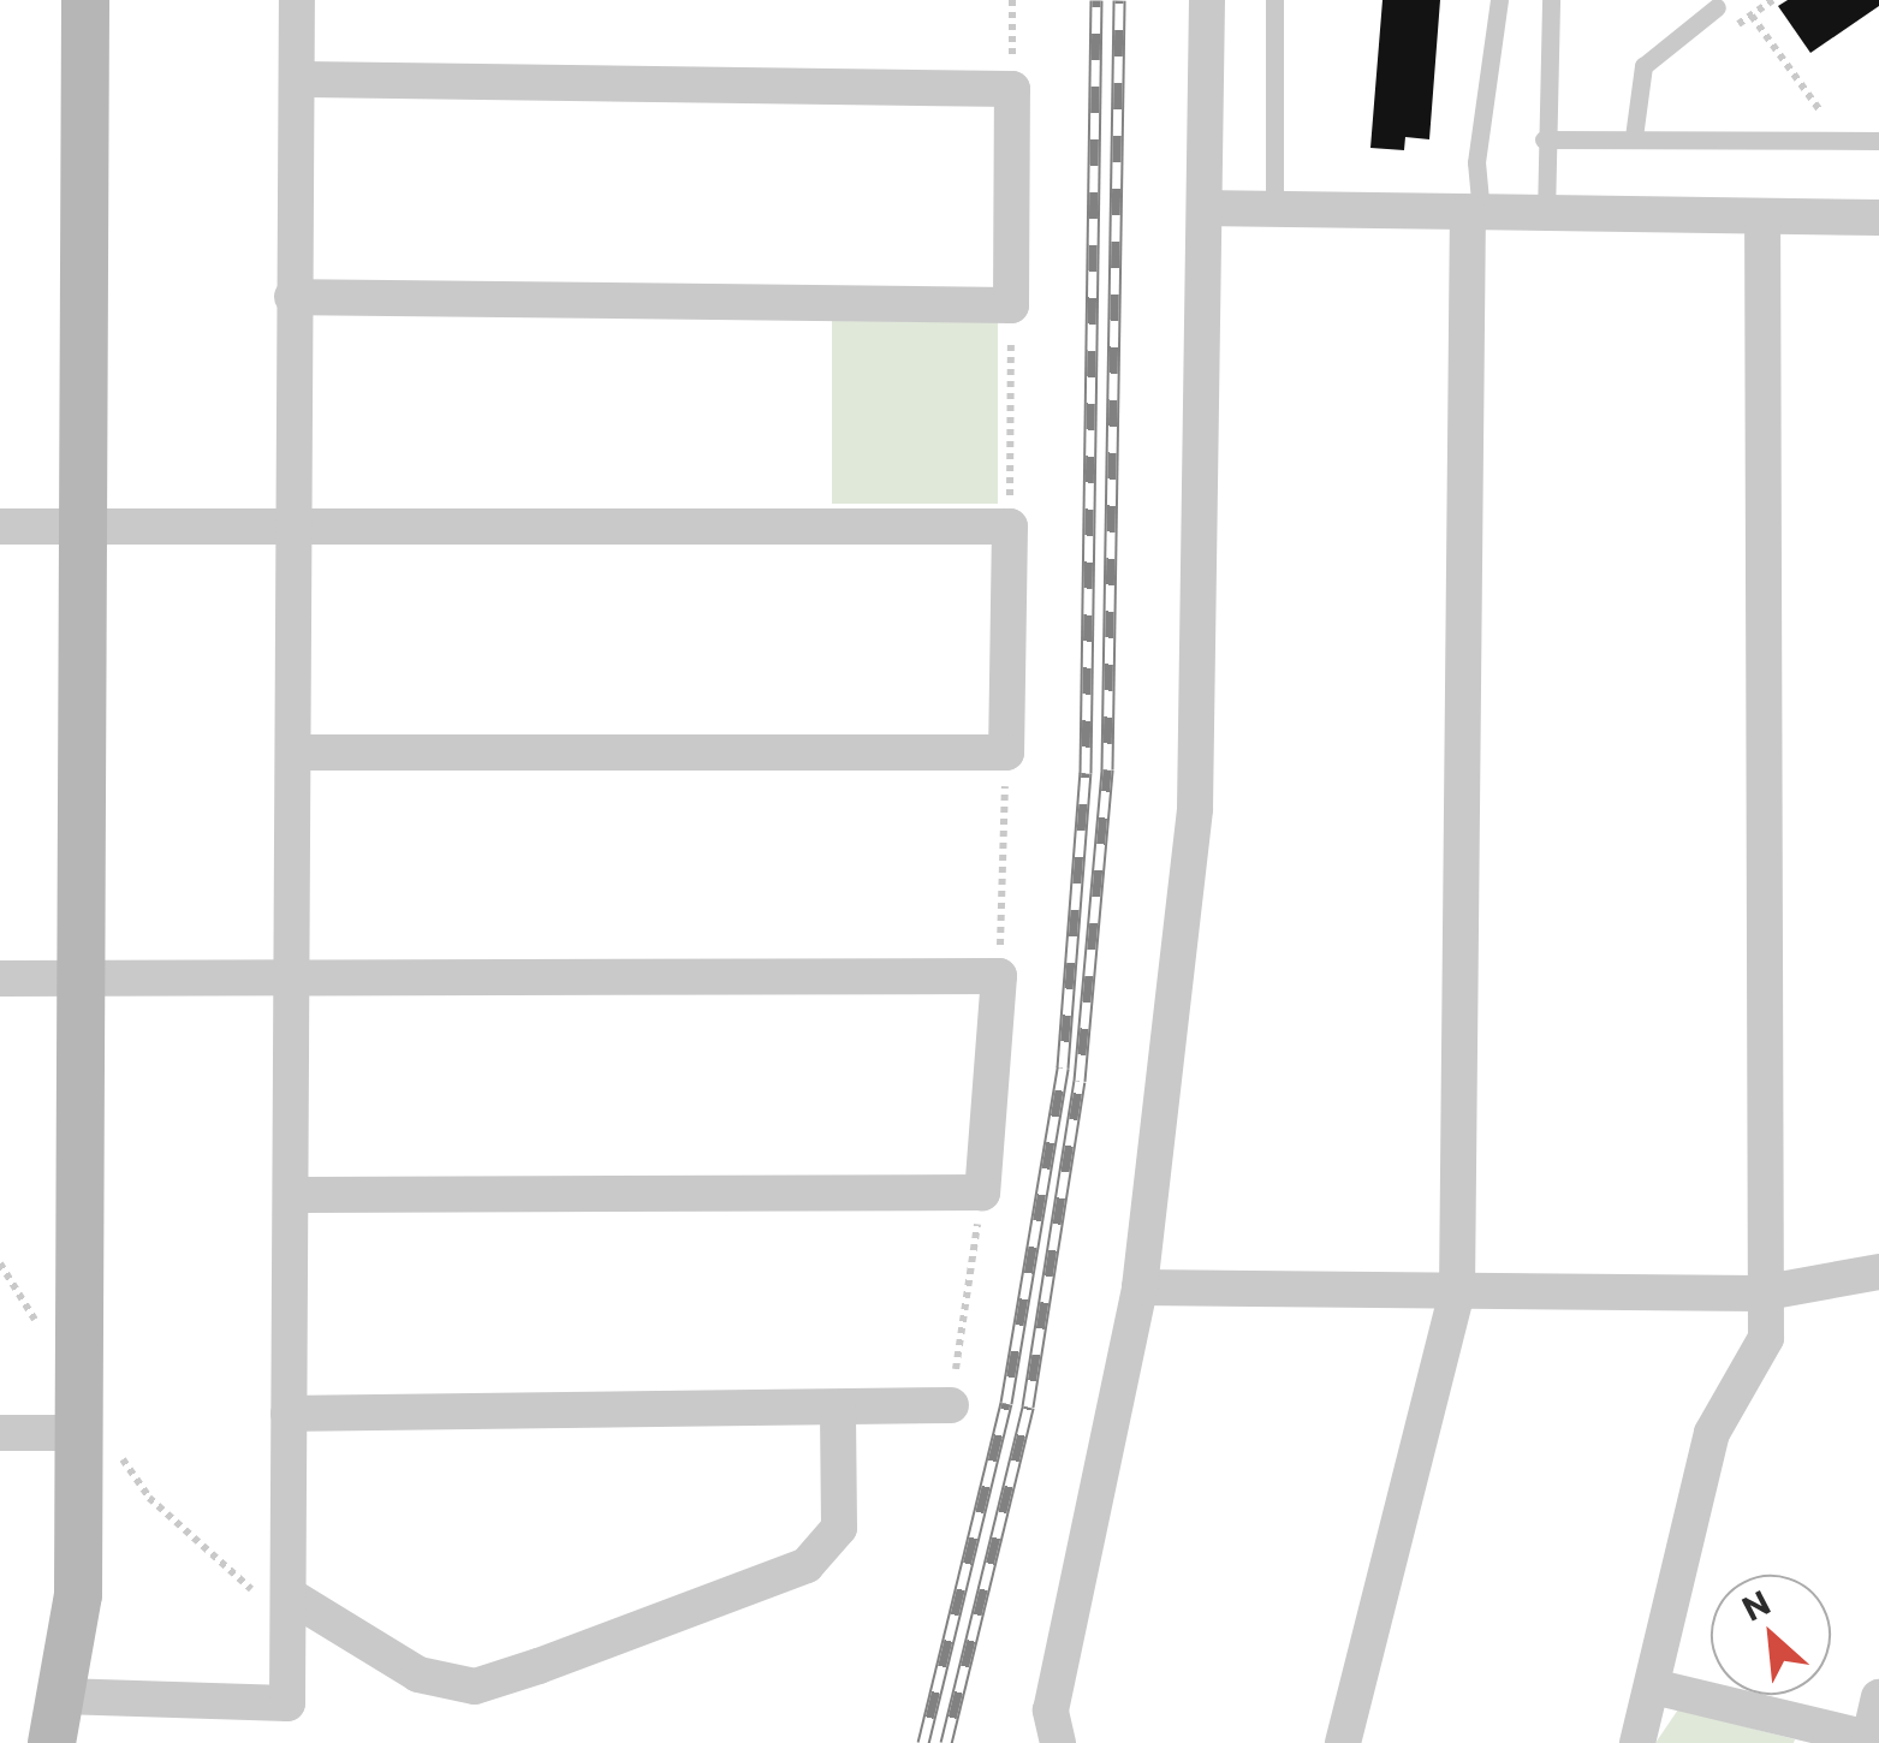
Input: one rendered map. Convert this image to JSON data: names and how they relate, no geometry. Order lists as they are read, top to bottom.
{
  "north": "top left"
}
